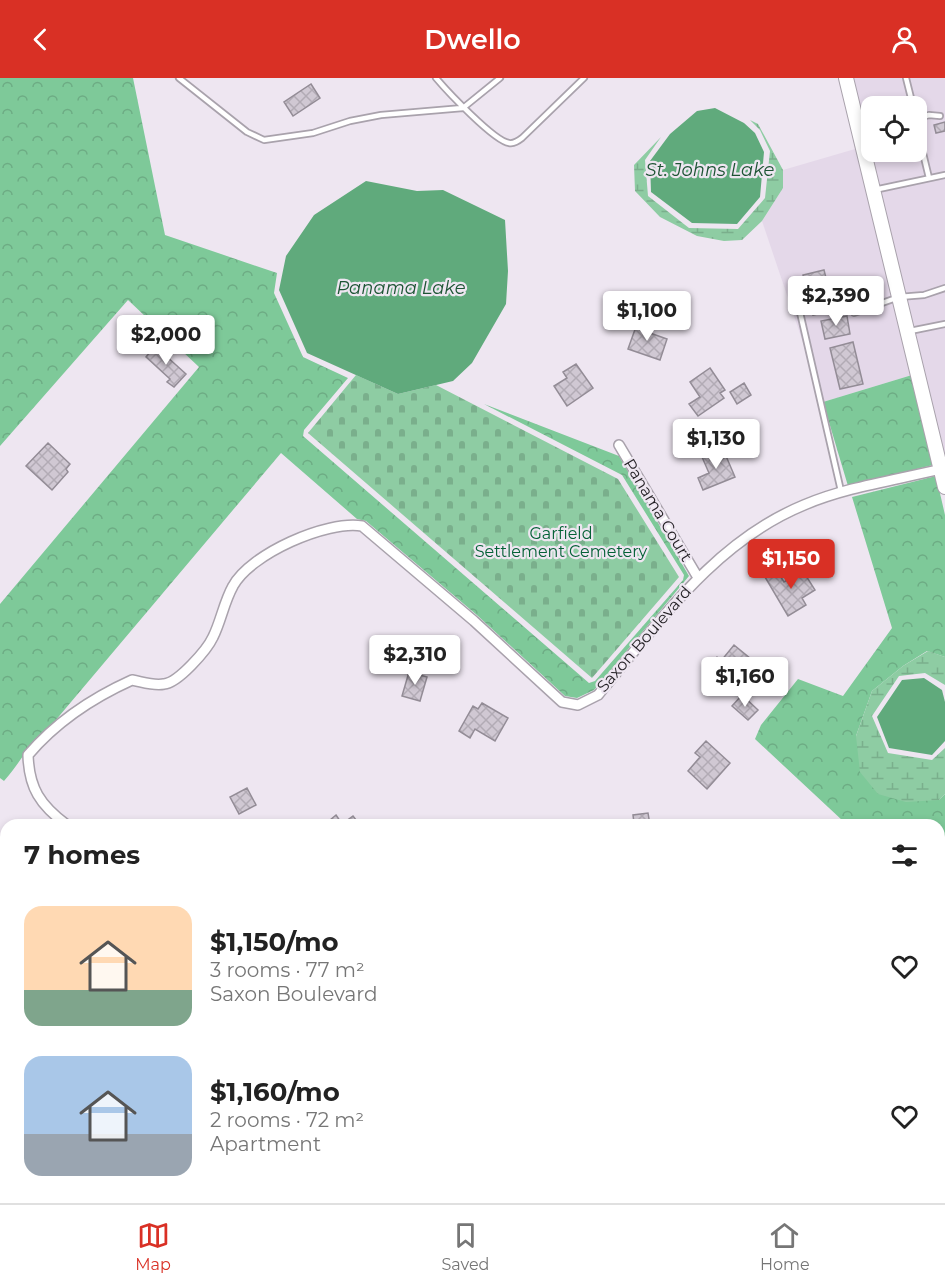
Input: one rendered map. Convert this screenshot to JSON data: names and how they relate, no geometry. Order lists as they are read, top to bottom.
{
  "streets": {
    "street": ["Panama Court", "Saxon Boulevard"]
  },
  "crossings": [
    ["Panama Court", "Saxon Boulevard"]
  ],
  "water": ["St. Johns Lake", "Panama Lake"],
  "parks": ["Garfield Settlement Cemetery"],
  "page": {
    "header": "Dwello",
    "price": [
      "$2,390",
      "$1,100",
      "$2,000",
      "$1,130",
      "$1,150",
      "$2,310",
      "$1,160"
    ],
    "heading": "7 homes",
    "list": [
      {
        "name": "$1,150/mo",
        "note": "3 rooms · 77 m² · Saxon Boulevard"
      },
      {
        "name": "$1,160/mo",
        "note": "2 rooms · 72 m² · Apartment"
      }
    ],
    "tabs": ["Map", "Saved", "Home"]
  }
}
